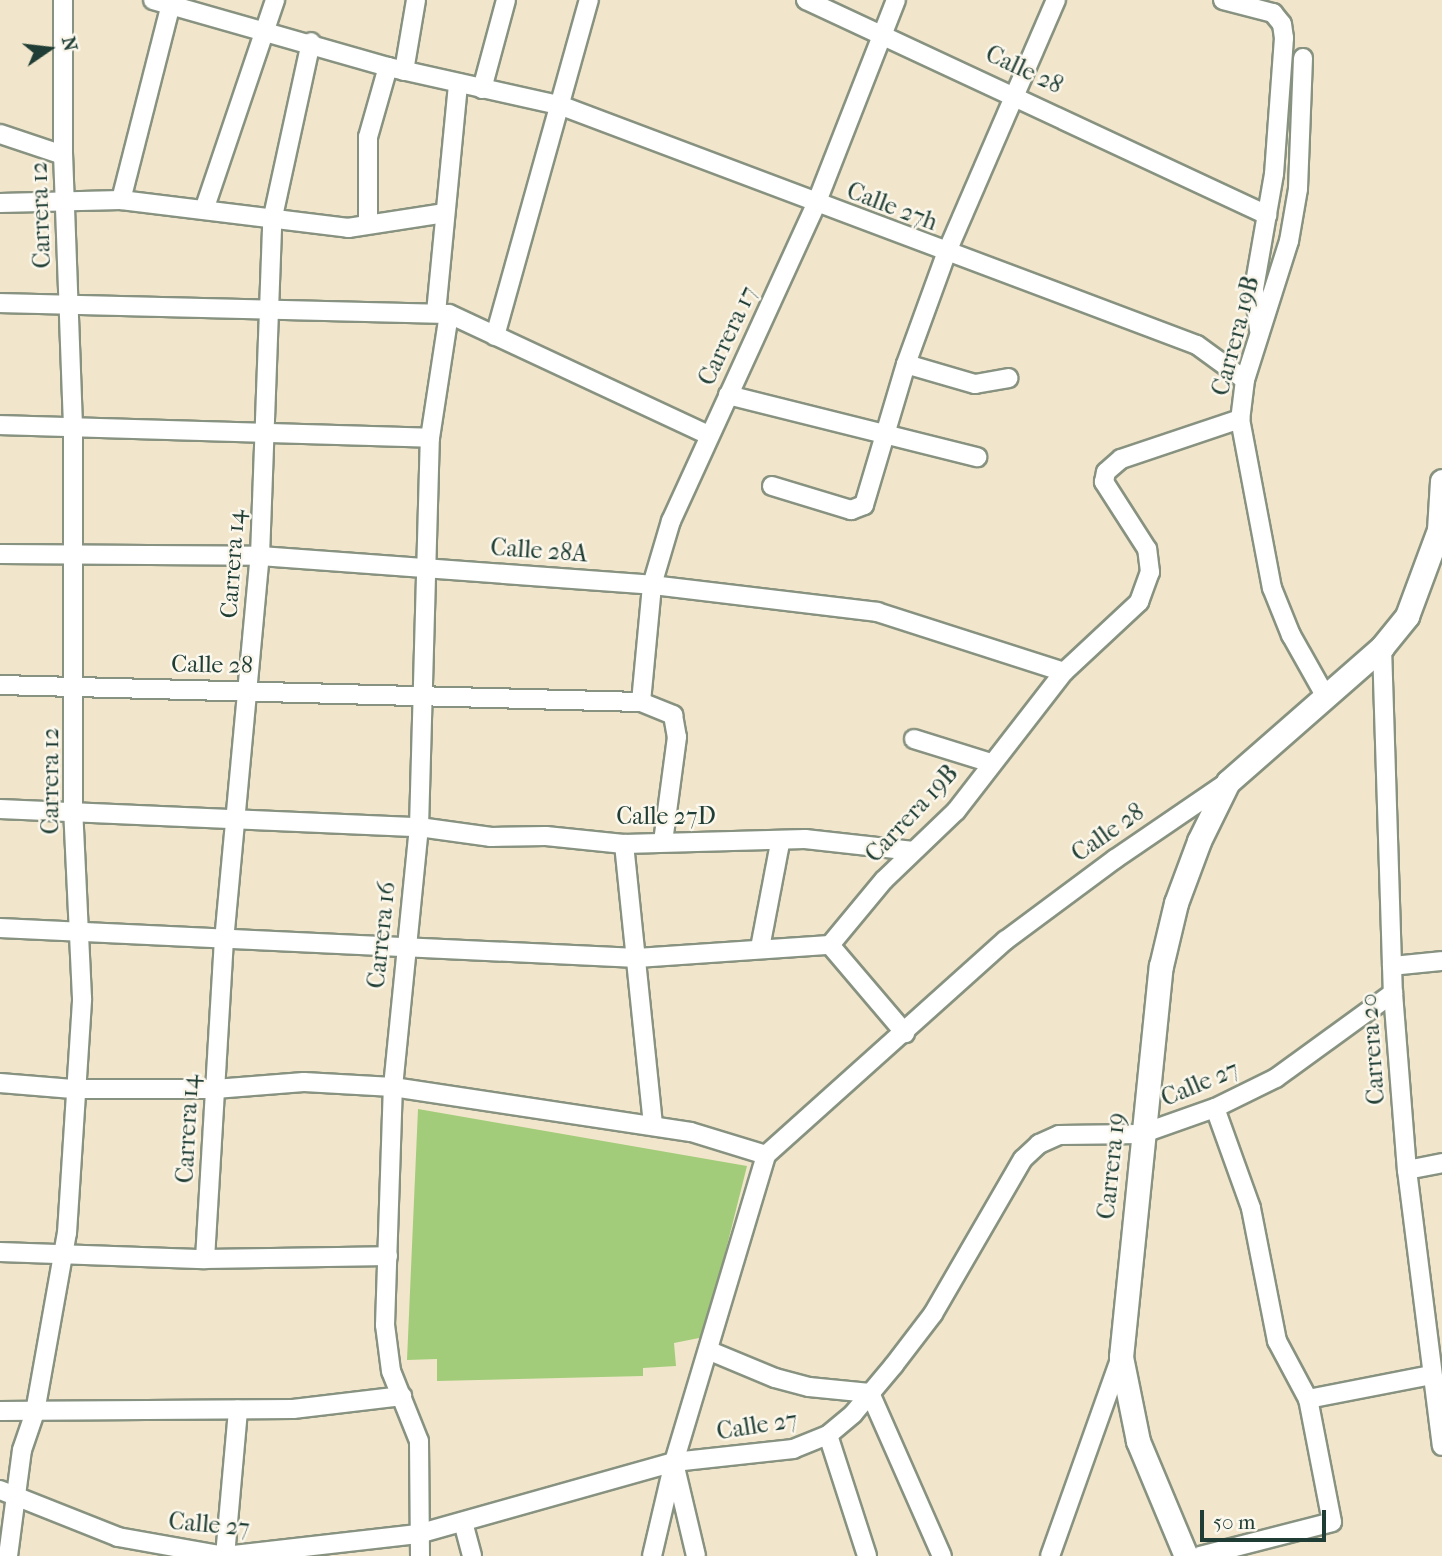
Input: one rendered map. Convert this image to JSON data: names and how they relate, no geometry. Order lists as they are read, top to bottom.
{
  "streets": {
    "street": [
      "Calle 28",
      "Calle 27h",
      "Carrera 12",
      "Carrera 17",
      "Carrera 19B",
      "Calle 28A",
      "Carrera 14",
      "Calle 27D",
      "Carrera 16",
      "Carrera 20",
      "Calle 27",
      "Carrera 19"
    ]
  },
  "crossings": [
    ["Calle 28", "Carrera 12"],
    ["Calle 28", "Carrera 17"],
    ["Calle 28", "Carrera 19B"],
    ["Calle 28", "Carrera 14"],
    ["Calle 28", "Carrera 16"],
    ["Calle 28", "Carrera 20"],
    ["Calle 28", "Carrera 19"],
    ["Calle 27h", "Carrera 17"],
    ["Calle 27h", "Carrera 19B"],
    ["Calle 27h", "Carrera 14"],
    ["Calle 27h", "Carrera 16"],
    ["Carrera 12", "Calle 28A"],
    ["Carrera 12", "Calle 27D"],
    ["Carrera 12", "Calle 27"],
    ["Carrera 17", "Calle 28A"],
    ["Carrera 19B", "Calle 28A"],
    ["Carrera 19B", "Calle 27D"],
    ["Calle 28A", "Carrera 14"],
    ["Calle 28A", "Carrera 16"],
    ["Carrera 14", "Calle 27D"],
    ["Calle 27D", "Carrera 16"],
    ["Carrera 16", "Calle 27"],
    ["Carrera 20", "Calle 27"],
    ["Calle 27", "Carrera 19"]
  ],
  "scale_bar": "50 m",
  "north": "right"
}
